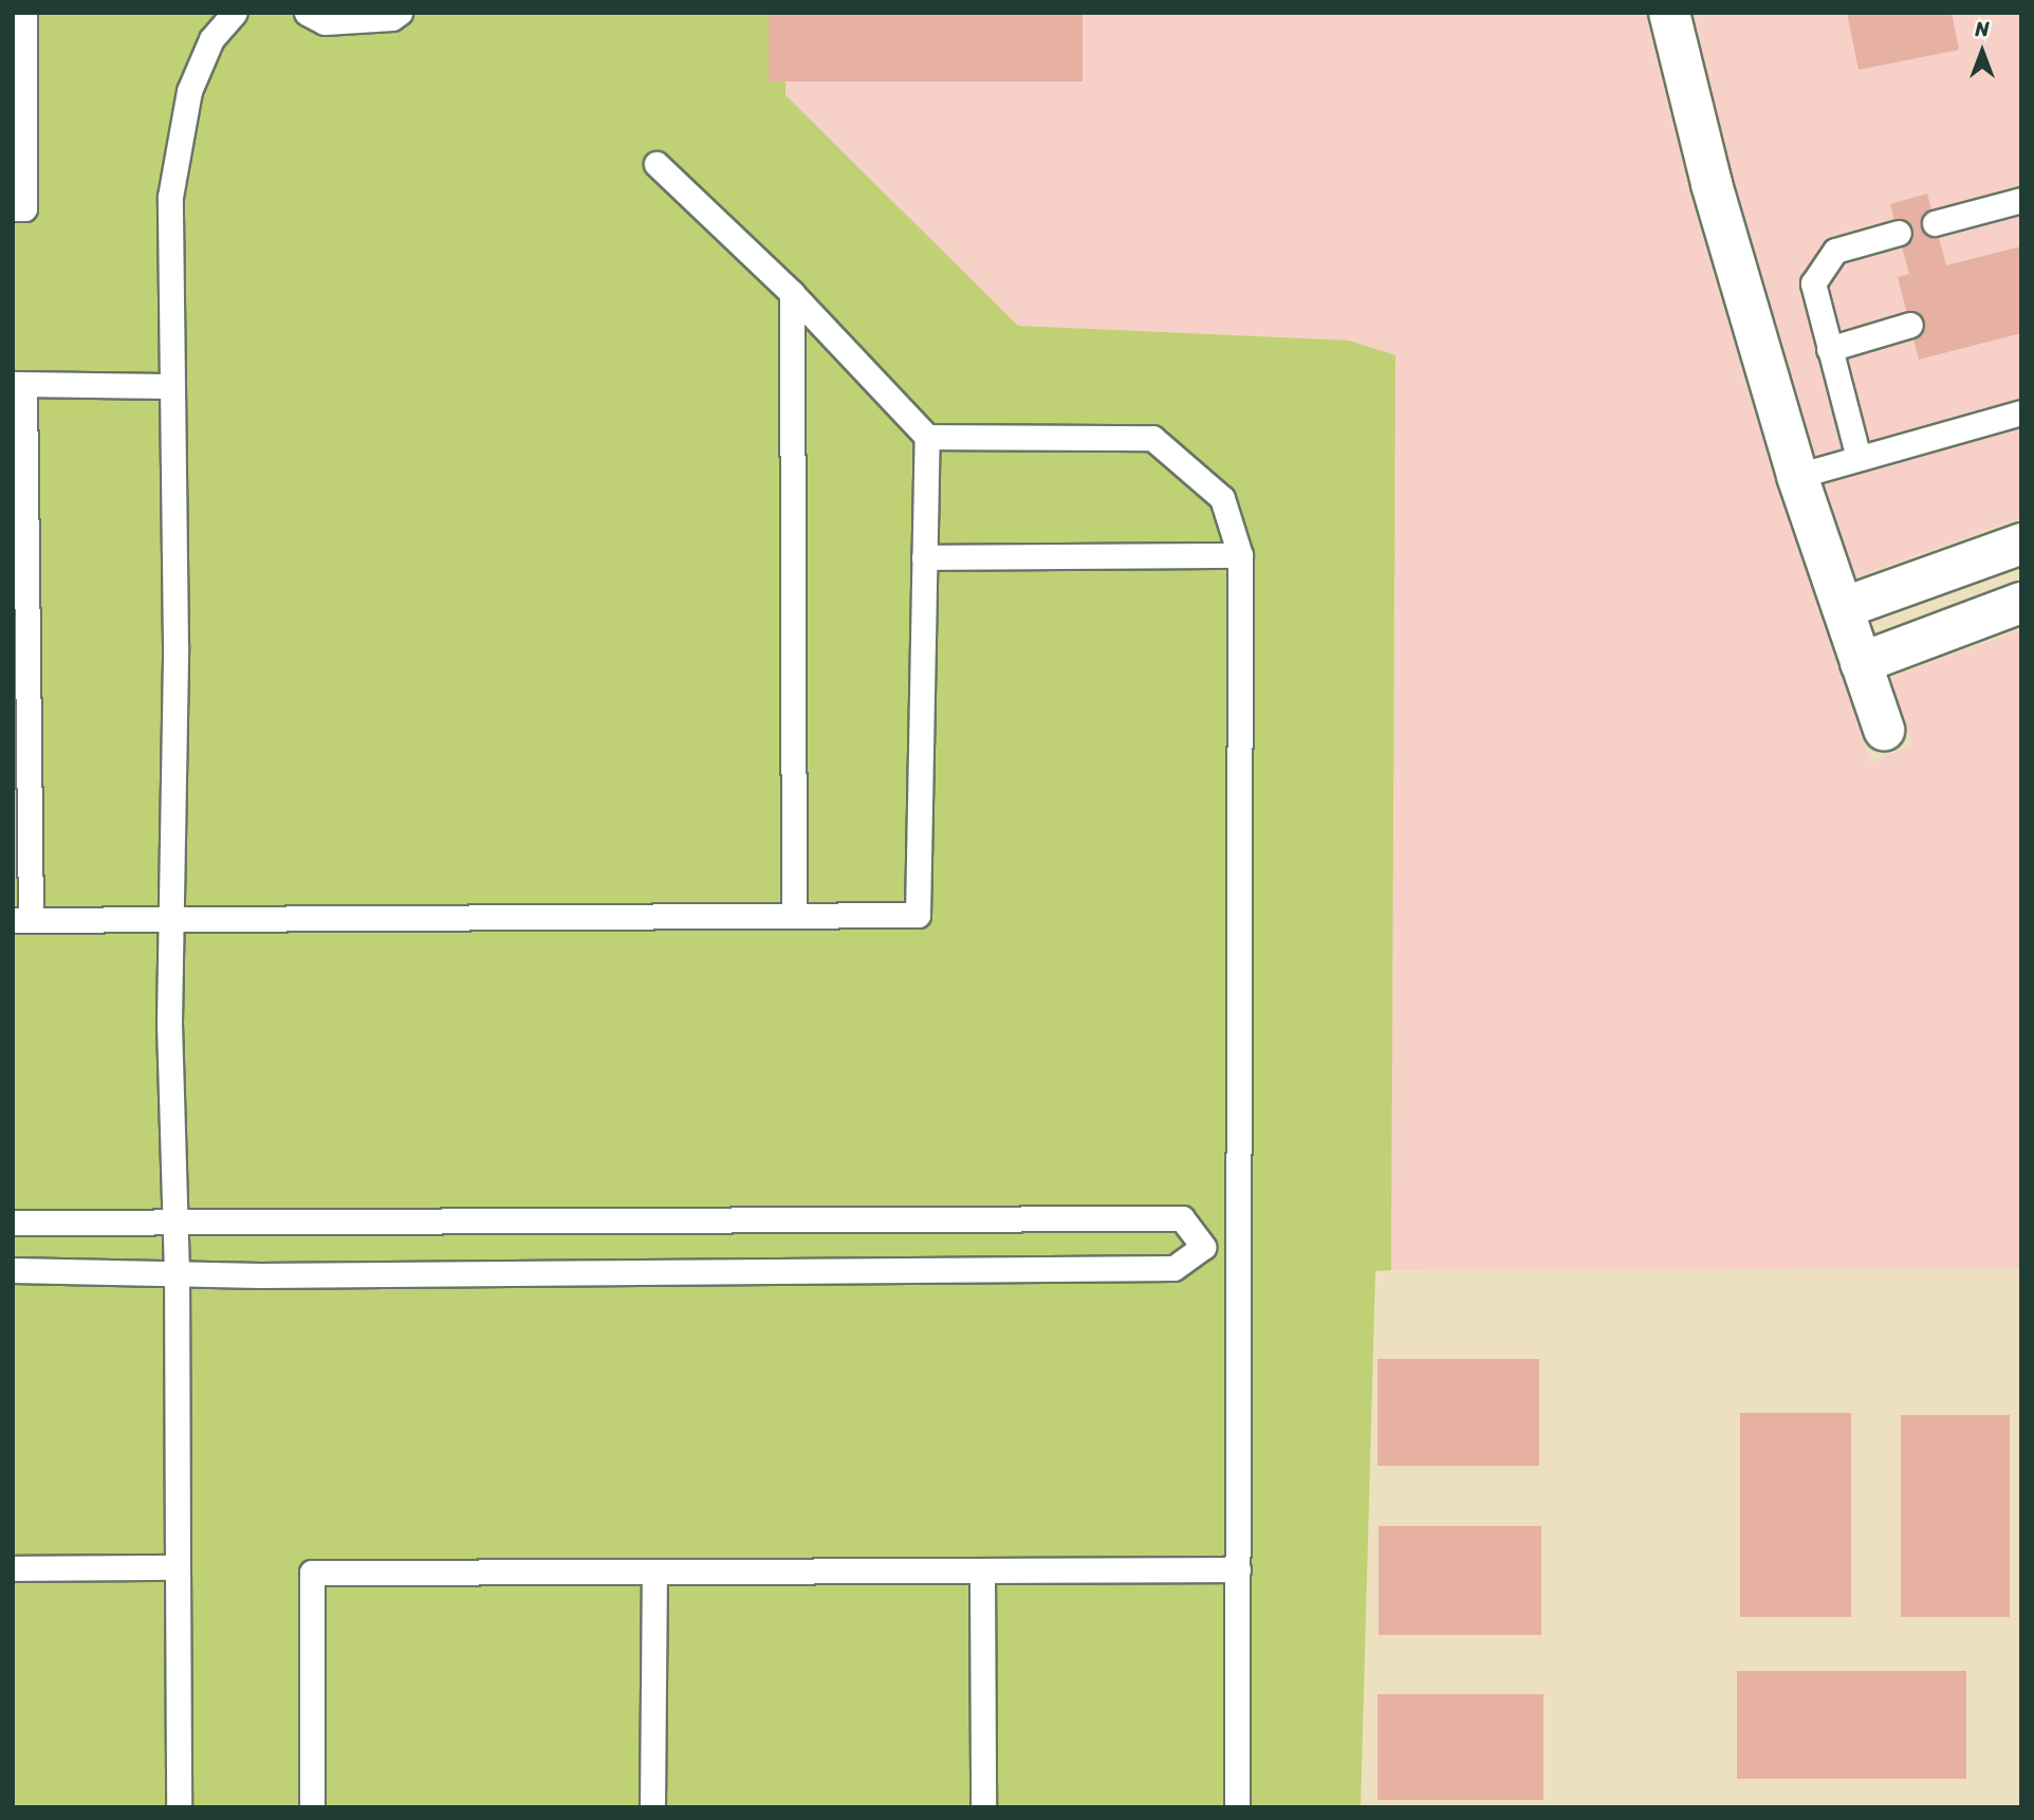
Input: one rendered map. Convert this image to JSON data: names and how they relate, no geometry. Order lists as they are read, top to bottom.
{
  "north": "top"
}
